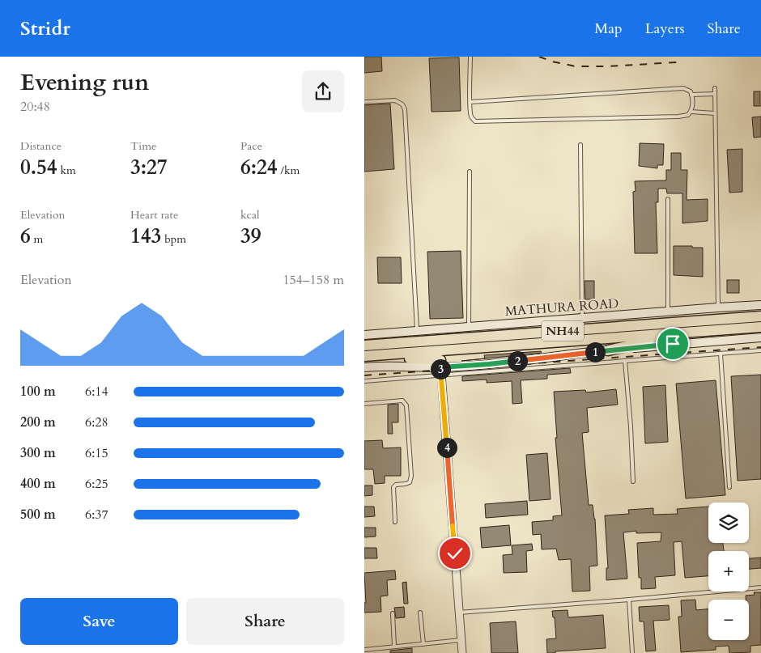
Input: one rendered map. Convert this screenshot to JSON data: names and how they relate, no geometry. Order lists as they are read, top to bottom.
{
  "streets": {
    "highway": ["MATHURA ROAD", "NH44"]
  },
  "page": {
    "header": "Stridr",
    "nav": ["Map", "Layers", "Share"],
    "heading": ["Evening run", "20:48"],
    "stats": [
      ["Distance", "0.54 km"],
      ["Time", "3:27"],
      ["Pace", "6:24 /km"],
      ["Elevation", "6 m"],
      ["Heart rate", "143 bpm"],
      ["kcal", "39"]
    ],
    "chart": ["Elevation", "154–158 m"],
    "pins": [
      "1",
      "2",
      "3",
      "4"
    ],
    "list": [
      {
        "name": "100 m",
        "note": "6:14"
      },
      {
        "name": "200 m",
        "note": "6:28"
      },
      {
        "name": "300 m",
        "note": "6:15"
      },
      {
        "name": "400 m",
        "note": "6:25"
      },
      {
        "name": "500 m",
        "note": "6:37"
      }
    ],
    "map_buttons": ["+", "−"],
    "buttons": ["Save", "Share"]
  }
}
